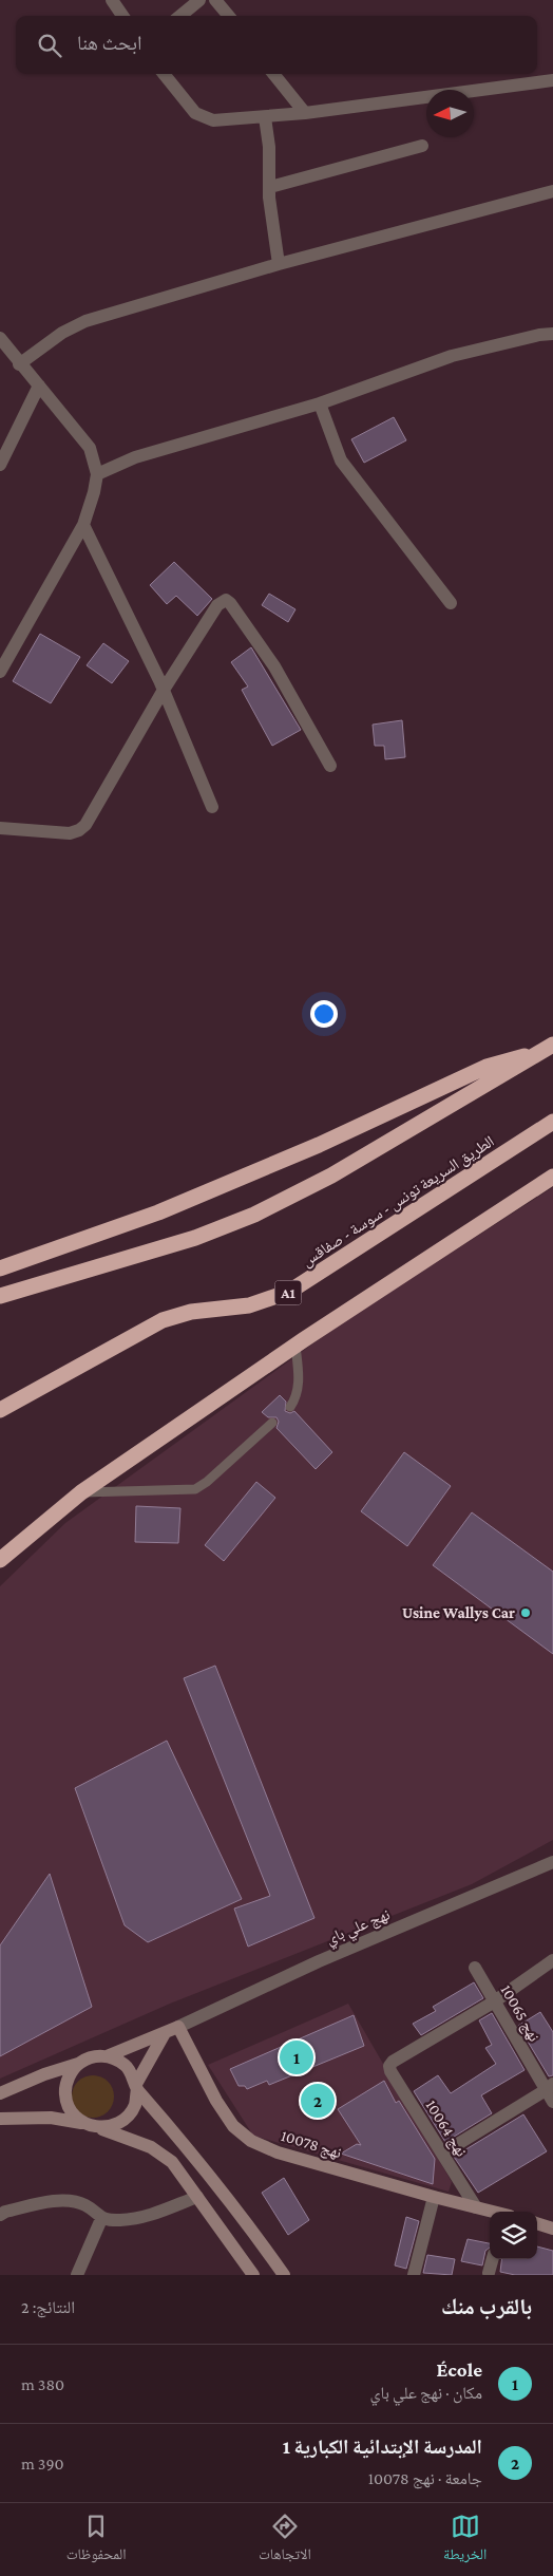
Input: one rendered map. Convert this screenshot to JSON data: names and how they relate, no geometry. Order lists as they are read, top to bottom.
{
  "streets": {
    "highway": ["الطريق السريعة تونس - سوسة - صفاقس", "A1"],
    "main road": ["نهج 10078"],
    "street": ["نهج علي باي", "نهج 10065", "نهج 10064"]
  },
  "crossings": [
    ["نهج علي باي", "نهج 10078"],
    ["نهج 10065", "نهج 10064"],
    ["نهج 10064", "نهج 10078"]
  ],
  "places": ["Usine Wallys Car"],
  "north": "left",
  "page": {
    "search": "ابحث هنا",
    "pins": ["1", "2"],
    "heading": ["بالقرب منك", "النتائج: 2"],
    "list": [
      {
        "mark": "1",
        "name": "École",
        "note": "مكان · نهج علي باي",
        "value": "380 m"
      },
      {
        "mark": "2",
        "name": "المدرسة الإبتدائية الكبارية 1",
        "note": "جامعة · نهج 10078",
        "value": "390 m"
      }
    ],
    "nav": ["الخريطة", "الاتجاهات", "المحفوظات"]
  }
}
